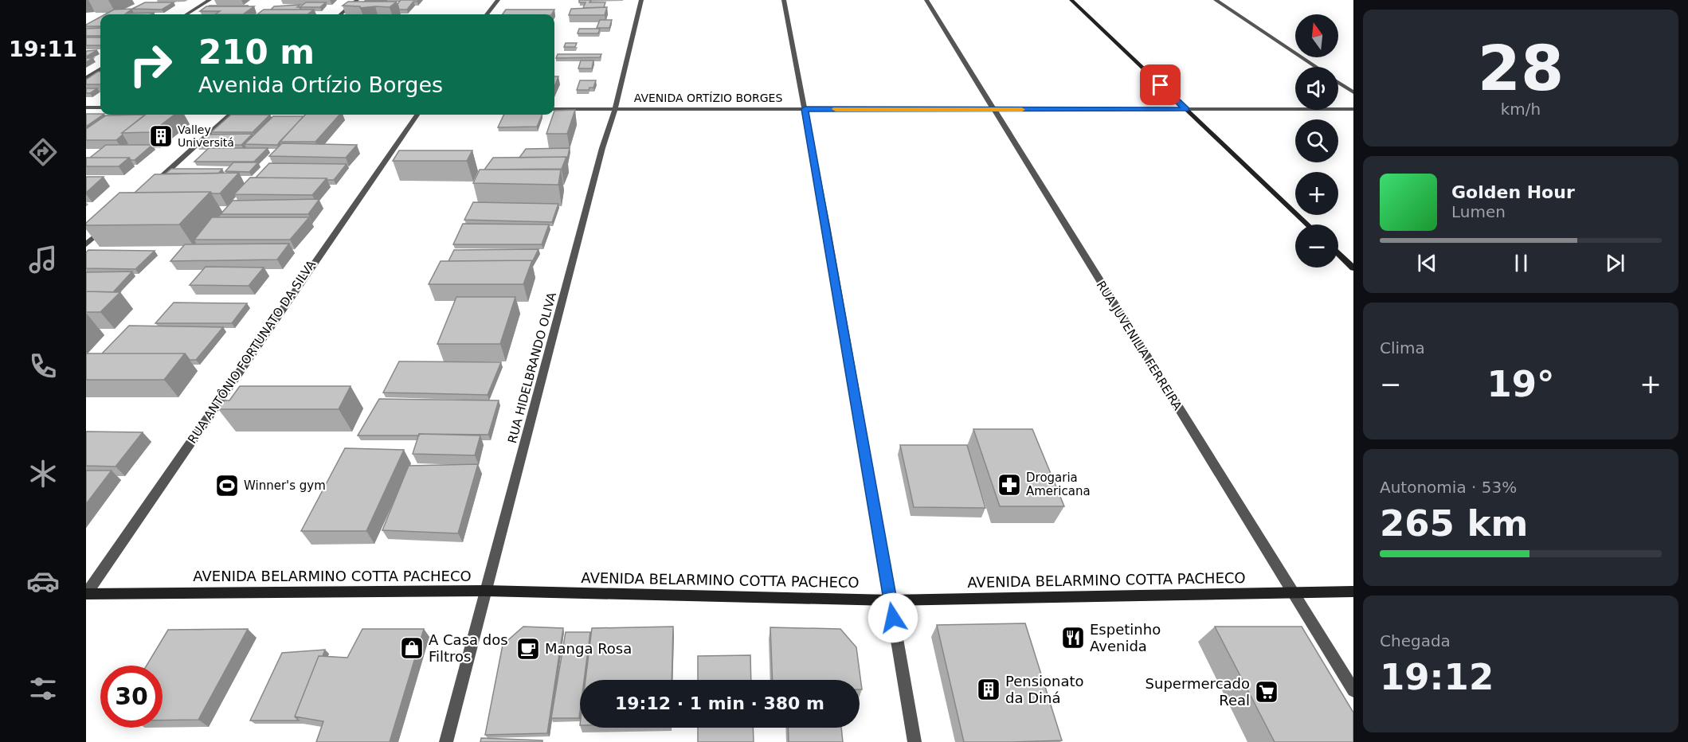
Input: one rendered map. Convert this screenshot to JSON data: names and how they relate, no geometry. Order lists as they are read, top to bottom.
{
  "streets": {
    "street": [
      "AVENIDA ORTÍZIO BORGES",
      "RUA JUVENILIA FERREIRA",
      "RUA ANTÔNIO FORTUNATO DA SILVA",
      "RUA HIDELBRANDO OLIVA",
      "AVENIDA BELARMINO COTTA PACHECO"
    ]
  },
  "crossings": [
    ["AVENIDA ORTÍZIO BORGES", "RUA JUVENILIA FERREIRA"],
    ["AVENIDA ORTÍZIO BORGES", "RUA HIDELBRANDO OLIVA"],
    ["RUA JUVENILIA FERREIRA", "AVENIDA BELARMINO COTTA PACHECO"],
    ["RUA ANTÔNIO FORTUNATO DA SILVA", "AVENIDA BELARMINO COTTA PACHECO"],
    ["RUA HIDELBRANDO OLIVA", "AVENIDA BELARMINO COTTA PACHECO"]
  ],
  "places": {
    "building": ["Valley Universitá", "Pensionato da Diná"],
    "pharmacy": ["Drogaria Americana"],
    "sports": ["Winner's gym"],
    "restaurant": ["Espetinho Avenida"],
    "shop": ["A Casa dos Filtros"],
    "cafe": ["Manga Rosa"],
    "supermarket": ["Supermercado Real"]
  },
  "north": "top",
  "page": {
    "tabs": "19:11",
    "tile": [
      ["28", "km/h"],
      "Clima",
      ["Autonomia · 53%", "265 km"],
      ["Chegada", "19:12"]
    ],
    "map_buttons": ["+", "−"],
    "turn": ["210 m", "Avenida Ortízio Borges"],
    "song": ["Golden Hour", "Lumen"],
    "heat": ["−", "19°", "+"],
    "limit": "30",
    "trip": "19:12 · 1 min · 380 m"
  }
}
